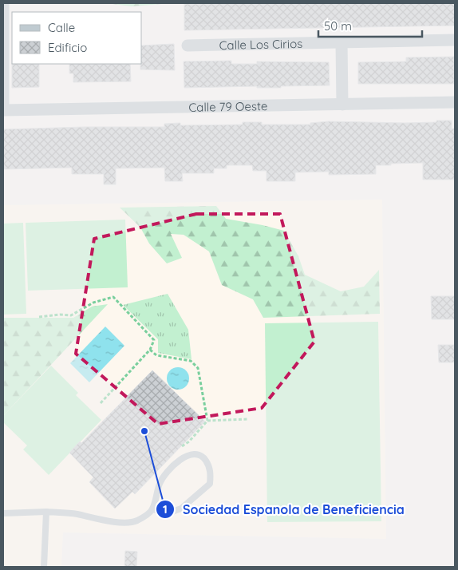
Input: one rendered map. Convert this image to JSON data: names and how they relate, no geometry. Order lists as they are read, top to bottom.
{
  "streets": {
    "street": ["Calle Los Cirios", "Calle 79 Oeste"]
  },
  "places": ["Sociedad Espanola de Beneficiencia"],
  "legend": ["Calle", "Edificio"],
  "scale_bar": "50 m"
}
